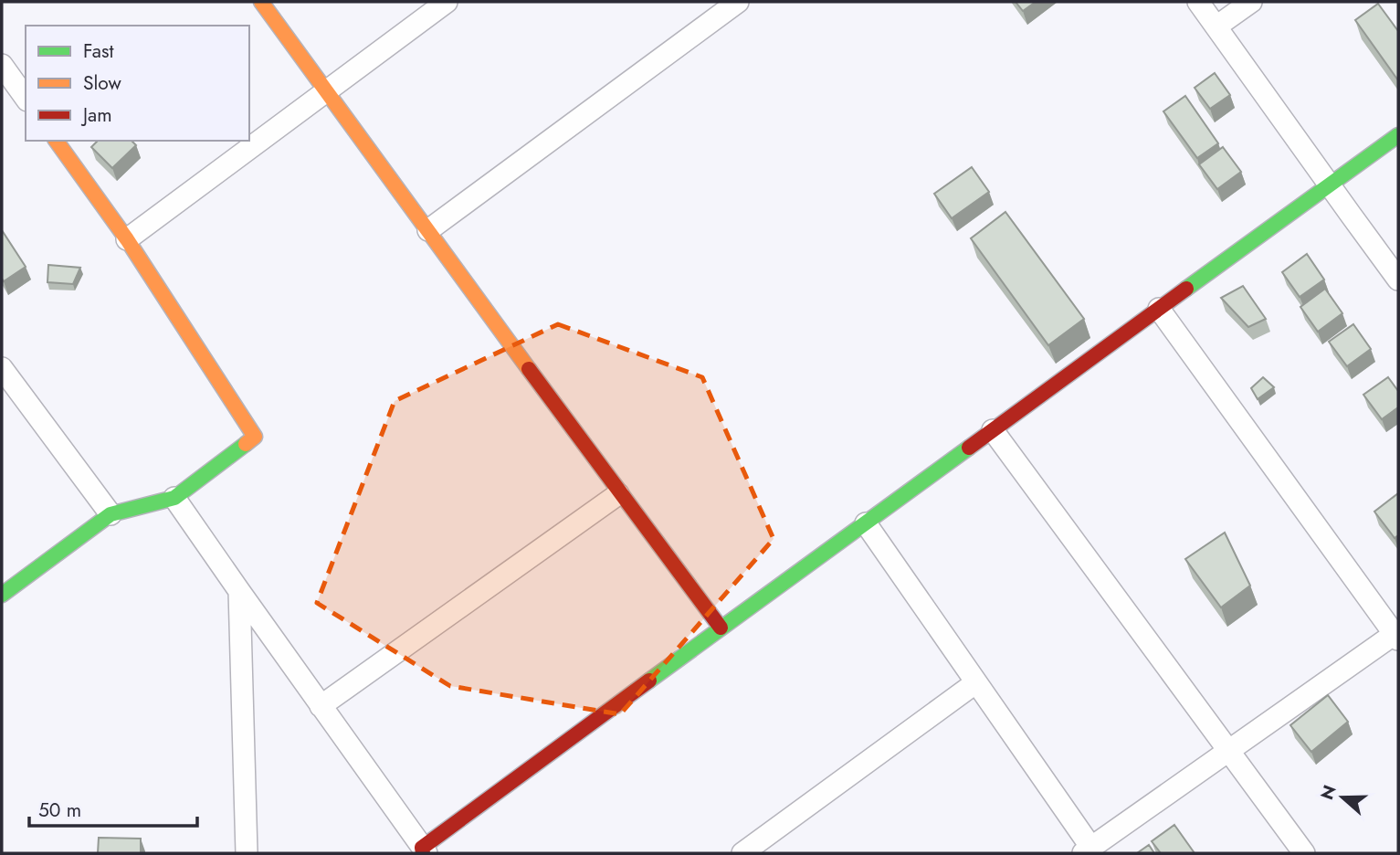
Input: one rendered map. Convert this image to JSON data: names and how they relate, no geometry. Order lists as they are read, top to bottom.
{
  "legend": ["Fast", "Slow", "Jam"],
  "scale_bar": "50 m",
  "north": "left"
}
